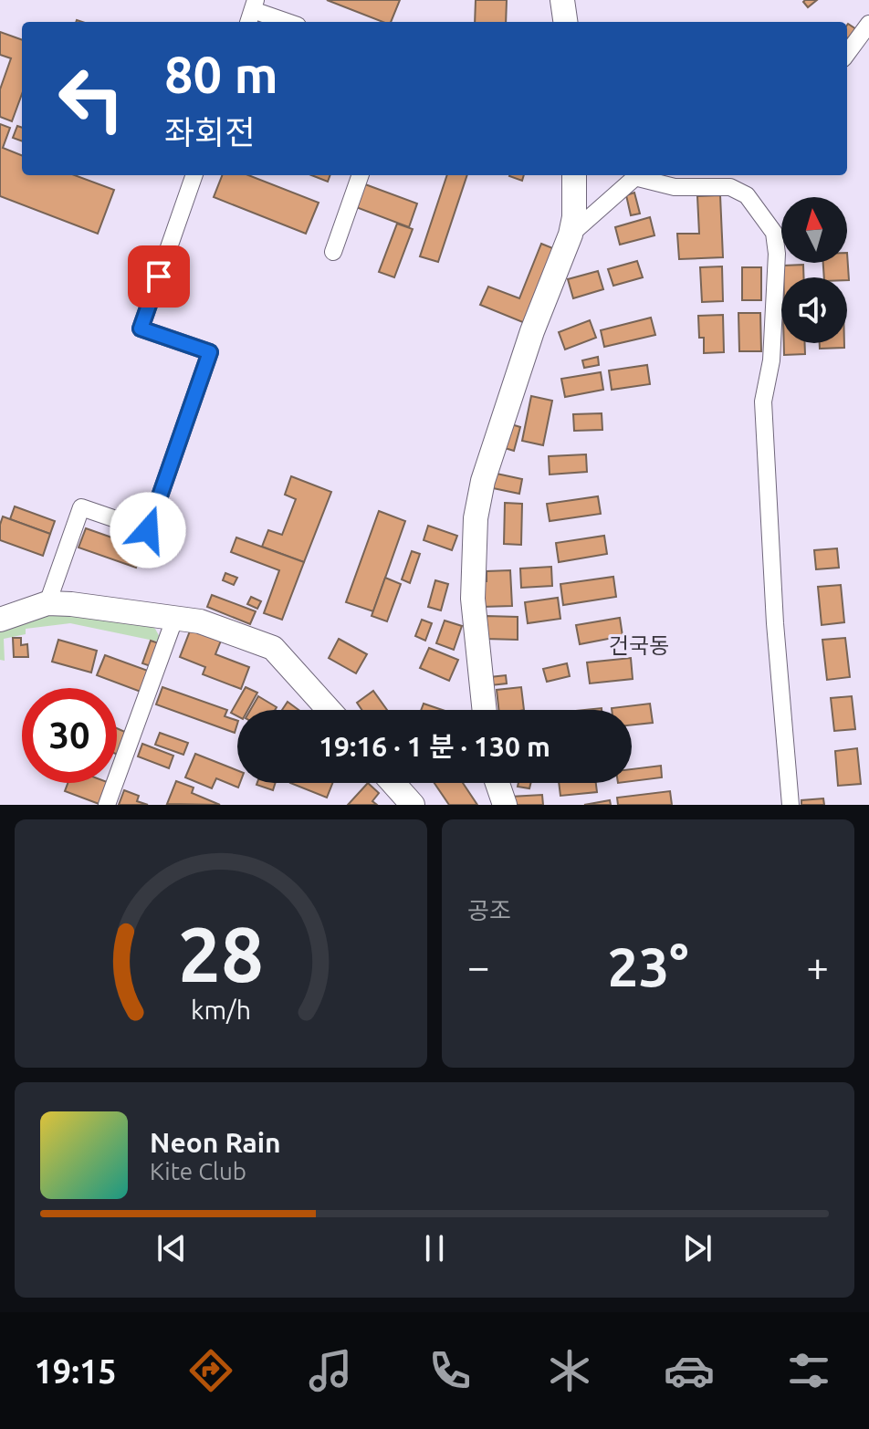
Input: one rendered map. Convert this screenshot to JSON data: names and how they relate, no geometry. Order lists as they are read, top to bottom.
{
  "districts": ["건국동"],
  "north": "top",
  "page": {
    "turn": ["80 m", "좌회전"],
    "limit": "30",
    "trip": "19:16 · 1 분 · 130 m",
    "tile": "공조",
    "heat": ["−", "23°", "+"],
    "song": ["Neon Rain", "Kite Club"],
    "tabs": "19:15",
    "gauge": ["28", "km/h"]
  }
}
